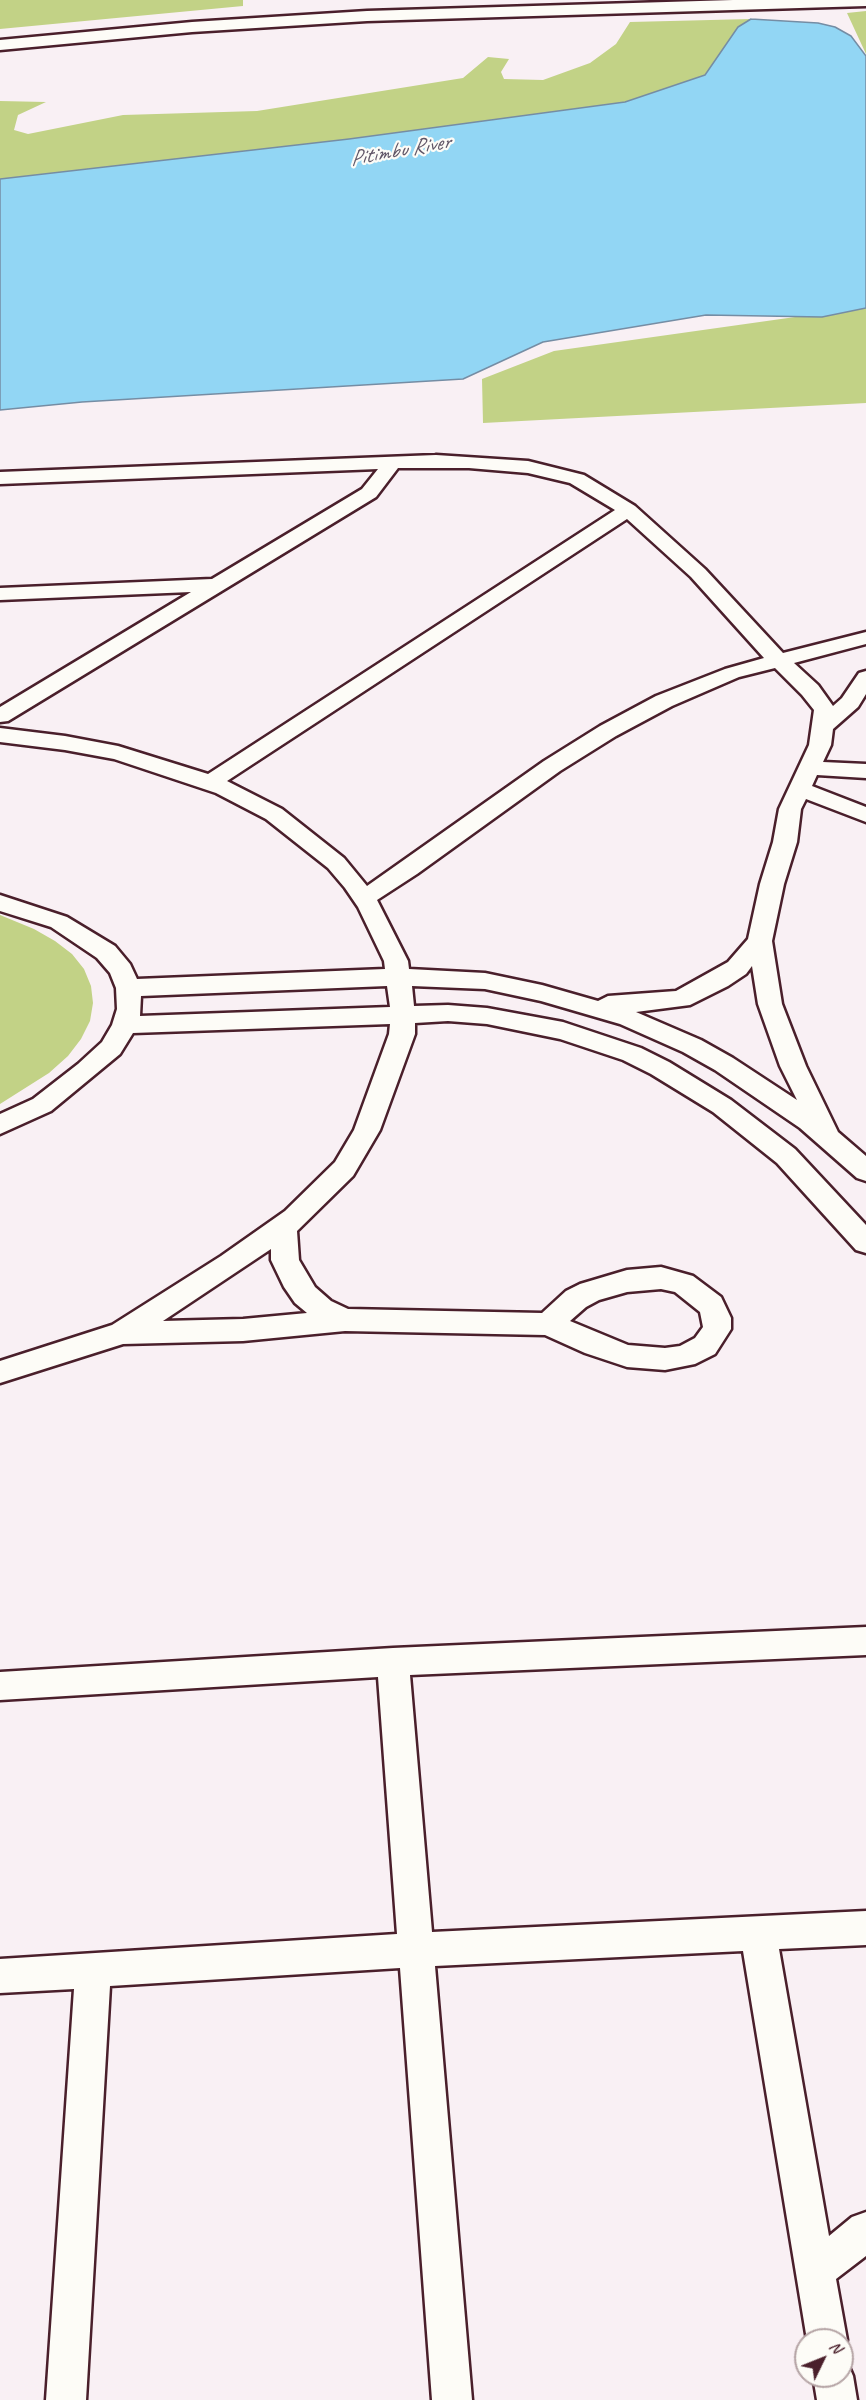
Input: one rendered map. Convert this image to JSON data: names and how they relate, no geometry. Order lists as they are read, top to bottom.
{
  "water": ["Pitimbu River"],
  "north": "top right"
}
